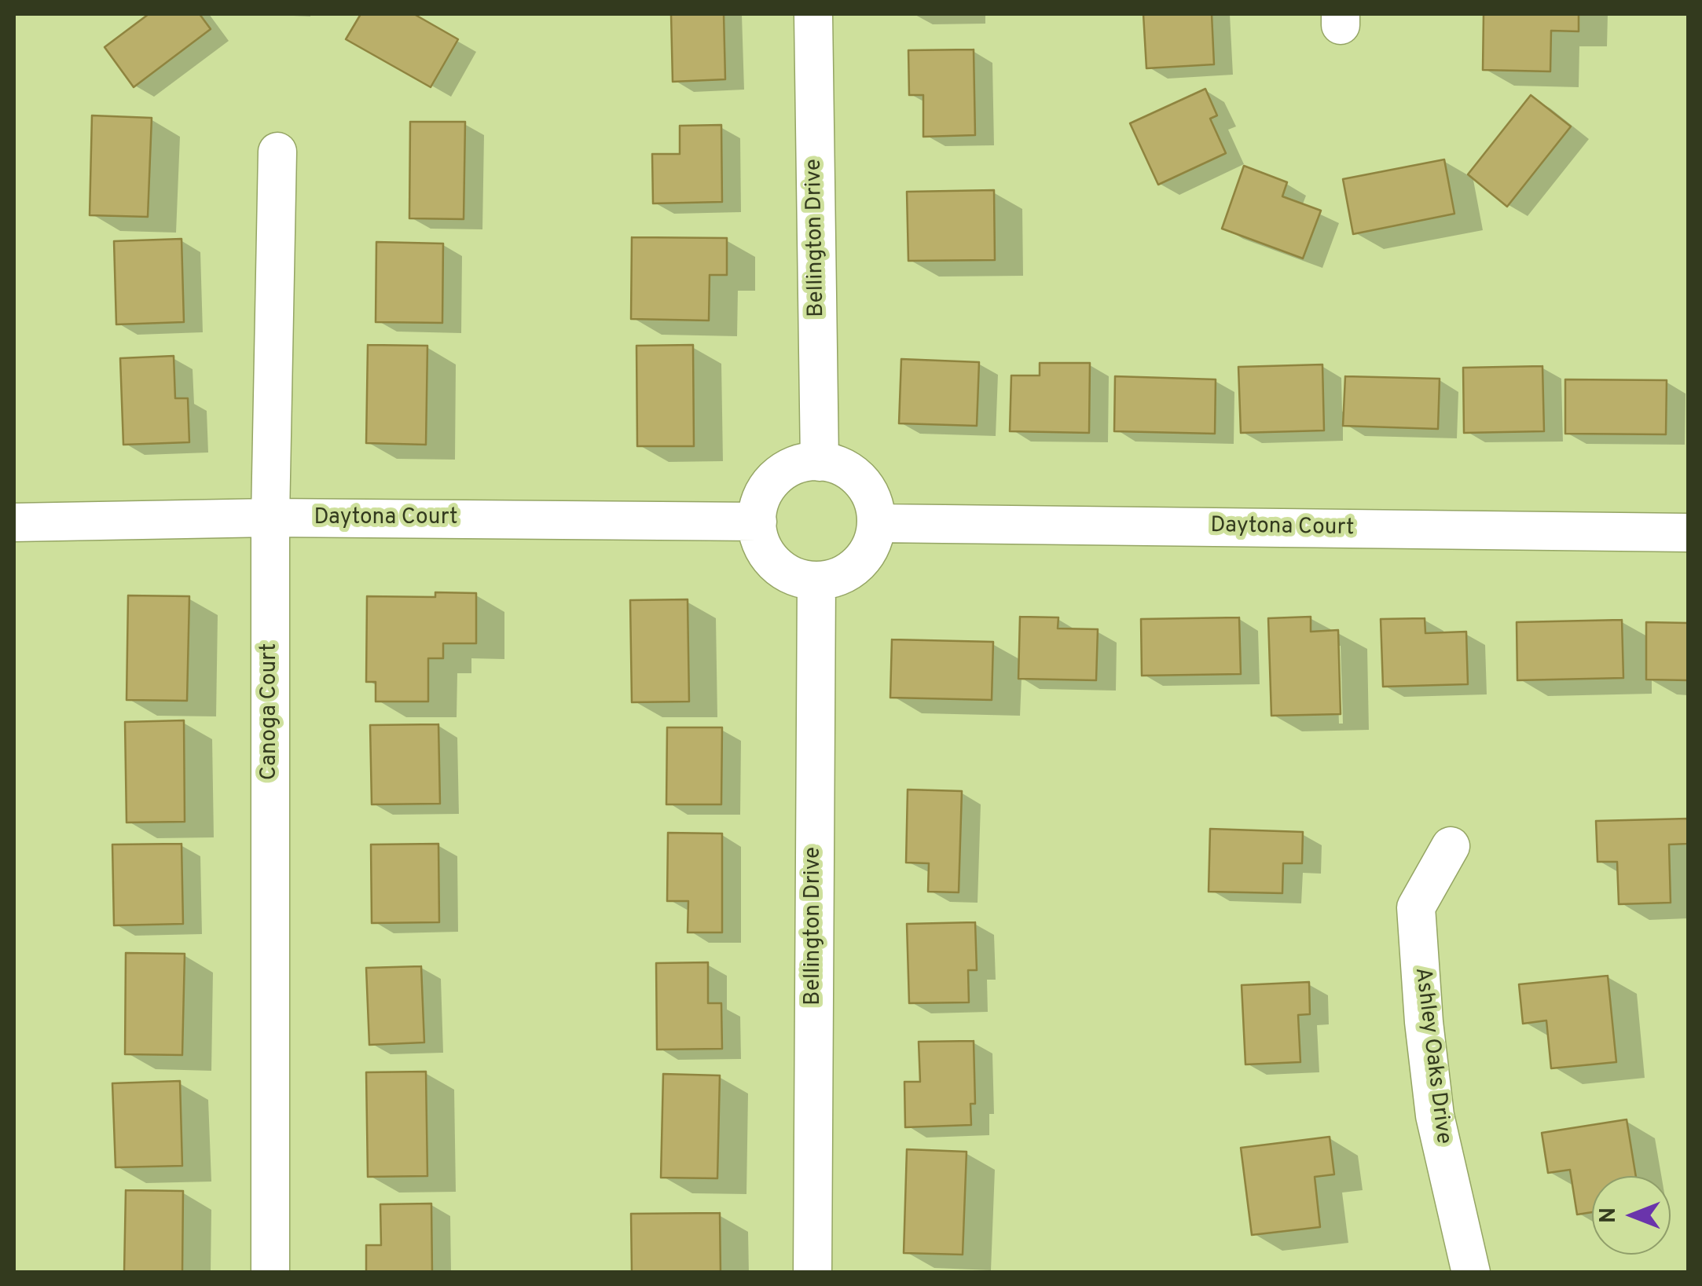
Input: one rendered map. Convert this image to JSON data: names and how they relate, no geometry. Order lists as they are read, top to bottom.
{
  "streets": {
    "street": [
      "Bellington Drive",
      "Daytona Court",
      "Canoga Court",
      "Ashley Oaks Drive"
    ]
  },
  "crossings": [
    ["Bellington Drive", "Daytona Court"],
    ["Daytona Court", "Canoga Court"]
  ],
  "north": "left"
}
